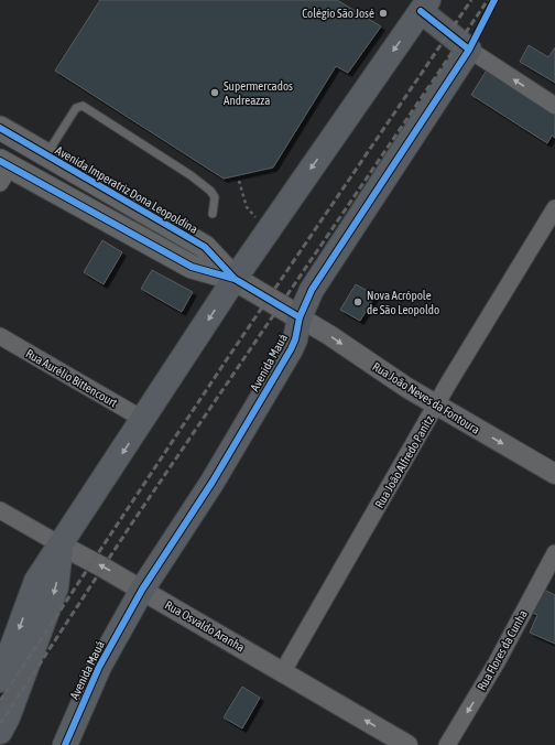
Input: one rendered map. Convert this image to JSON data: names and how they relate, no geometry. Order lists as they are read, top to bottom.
{
  "streets": {
    "main road": ["Avenida Imperatriz Dona Leopoldina", "Avenida Mauá"],
    "street": [
      "Rua Aurélio Bittencourt",
      "Rua João Neves da Fontoura",
      "Rua João Alfredo Panitz",
      "Rua Osvaldo Aranha",
      "Rua Flores da Cunha"
    ]
  },
  "crossings": [
    ["Avenida Imperatriz Dona Leopoldina", "Avenida Mauá"],
    ["Avenida Imperatriz Dona Leopoldina", "Rua João Neves da Fontoura"],
    ["Avenida Mauá", "Rua João Neves da Fontoura"],
    ["Avenida Mauá", "Rua Osvaldo Aranha"],
    ["Rua João Neves da Fontoura", "Rua João Alfredo Panitz"],
    ["Rua João Alfredo Panitz", "Rua Osvaldo Aranha"]
  ],
  "one_way": ["Rua João Neves da Fontoura", "Rua Osvaldo Aranha", "Rua Flores da Cunha"],
  "places": ["Colégio São José", "Supermercados Andreazza", "Nova Acrópole de São Leopoldo"]
}
